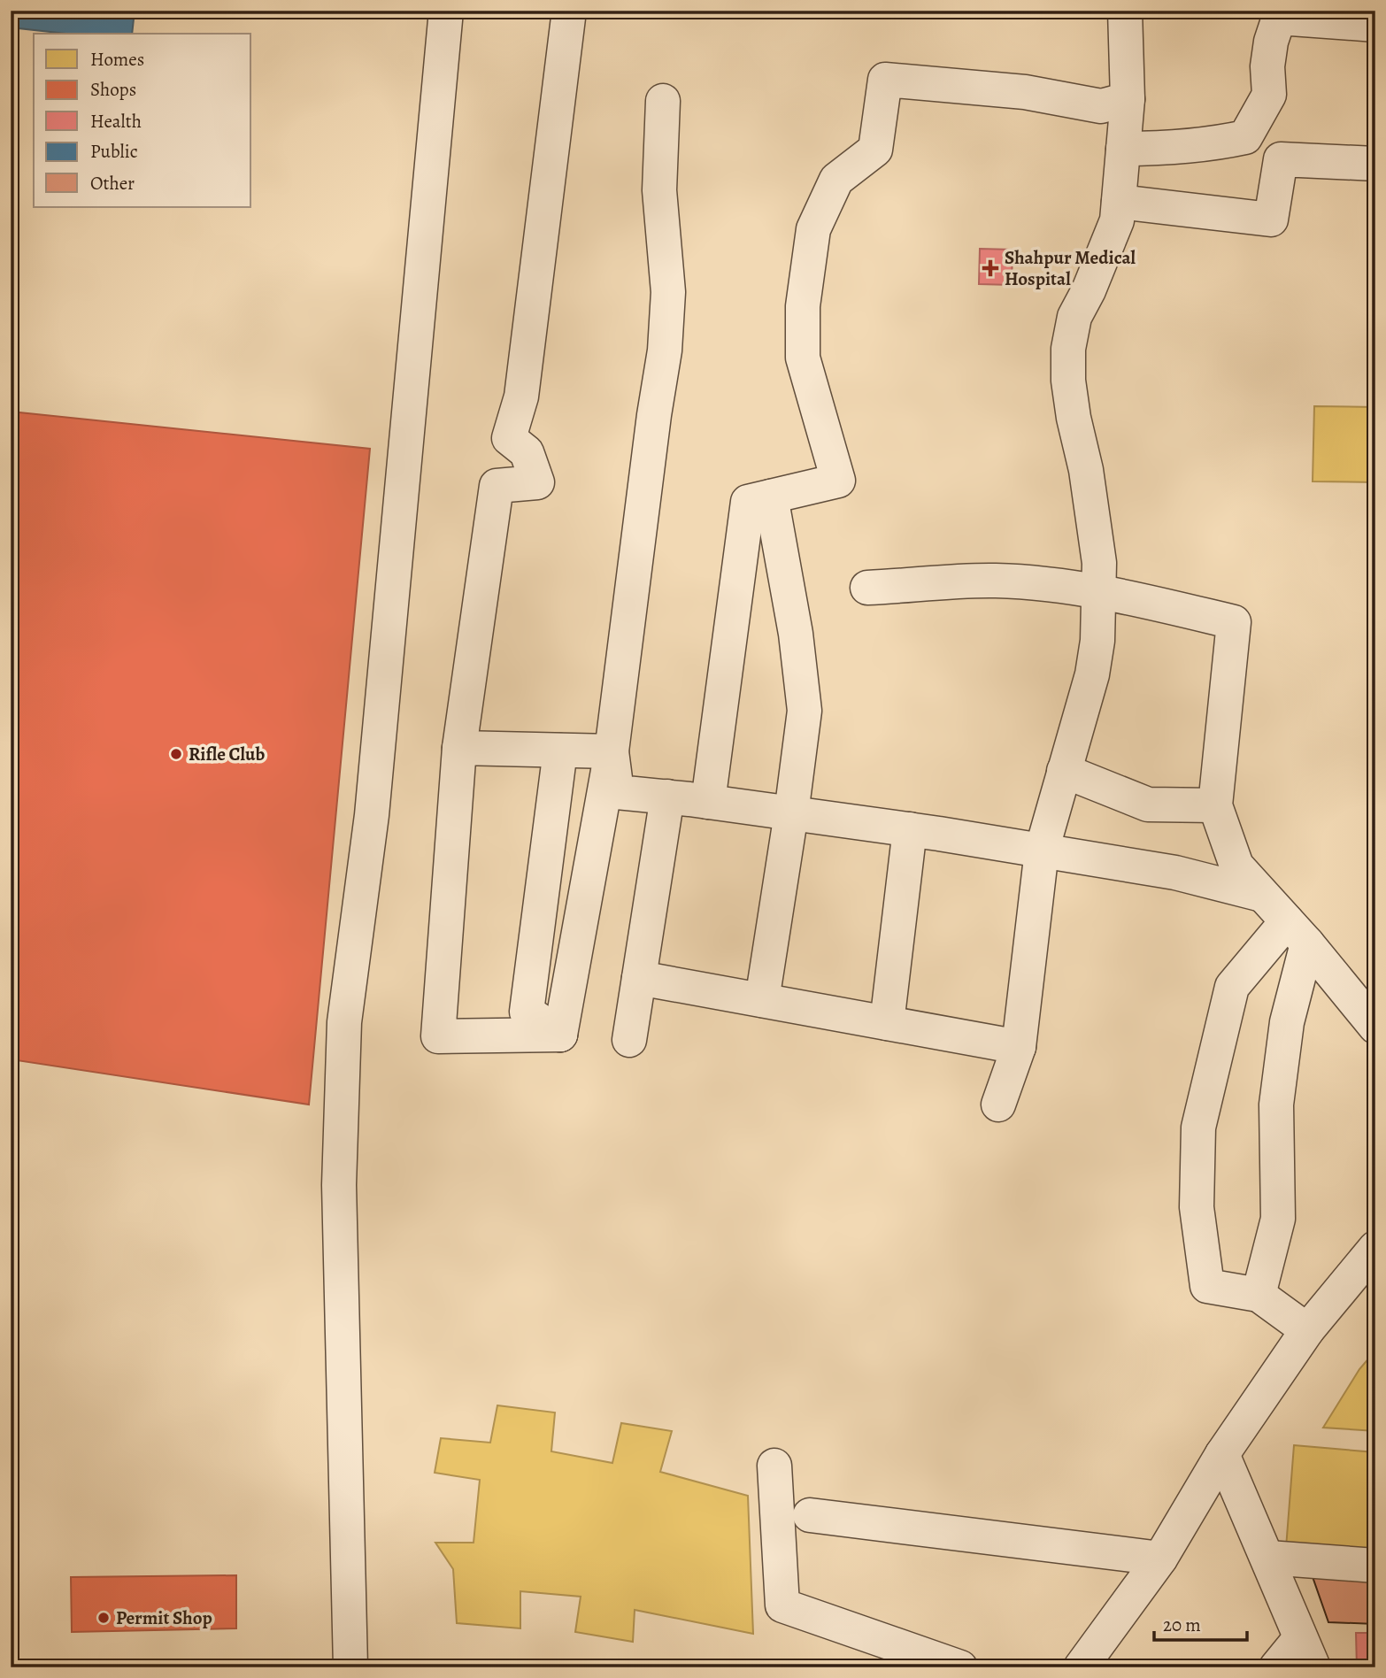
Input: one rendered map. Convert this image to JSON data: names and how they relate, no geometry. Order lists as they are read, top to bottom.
{
  "places": {
    "health": ["Shahpur Medical Hospital"],
    "other": ["Rifle Club", "Permit Shop"]
  },
  "legend": [
    "Homes",
    "Shops",
    "Health",
    "Public",
    "Other"
  ],
  "scale_bar": "20 m"
}
